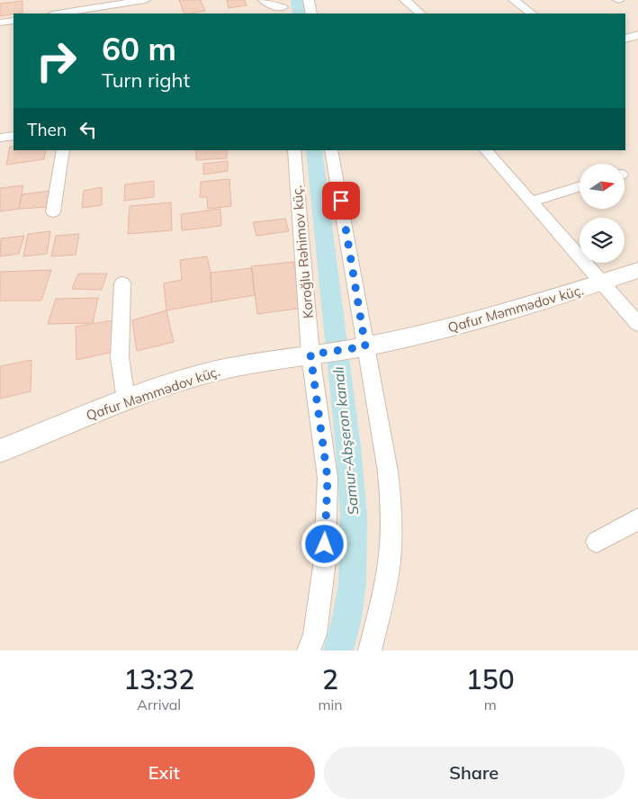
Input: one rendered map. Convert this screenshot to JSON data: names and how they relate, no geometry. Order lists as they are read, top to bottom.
{
  "streets": {
    "street": ["Koroğlu Rəhimov küç.", "Qafur Məmmədov küç."]
  },
  "crossings": [
    ["Koroğlu Rəhimov küç.", "Qafur Məmmədov küç."]
  ],
  "water": ["Samur-Abşeron kanalı"],
  "north": "right",
  "page": {
    "turn": ["60 m", "Turn right"],
    "then": "Then",
    "eta": [
      "13:32",
      "Arrival",
      "2",
      "min",
      "150",
      "m"
    ],
    "buttons": ["Exit", "Share"]
  }
}
